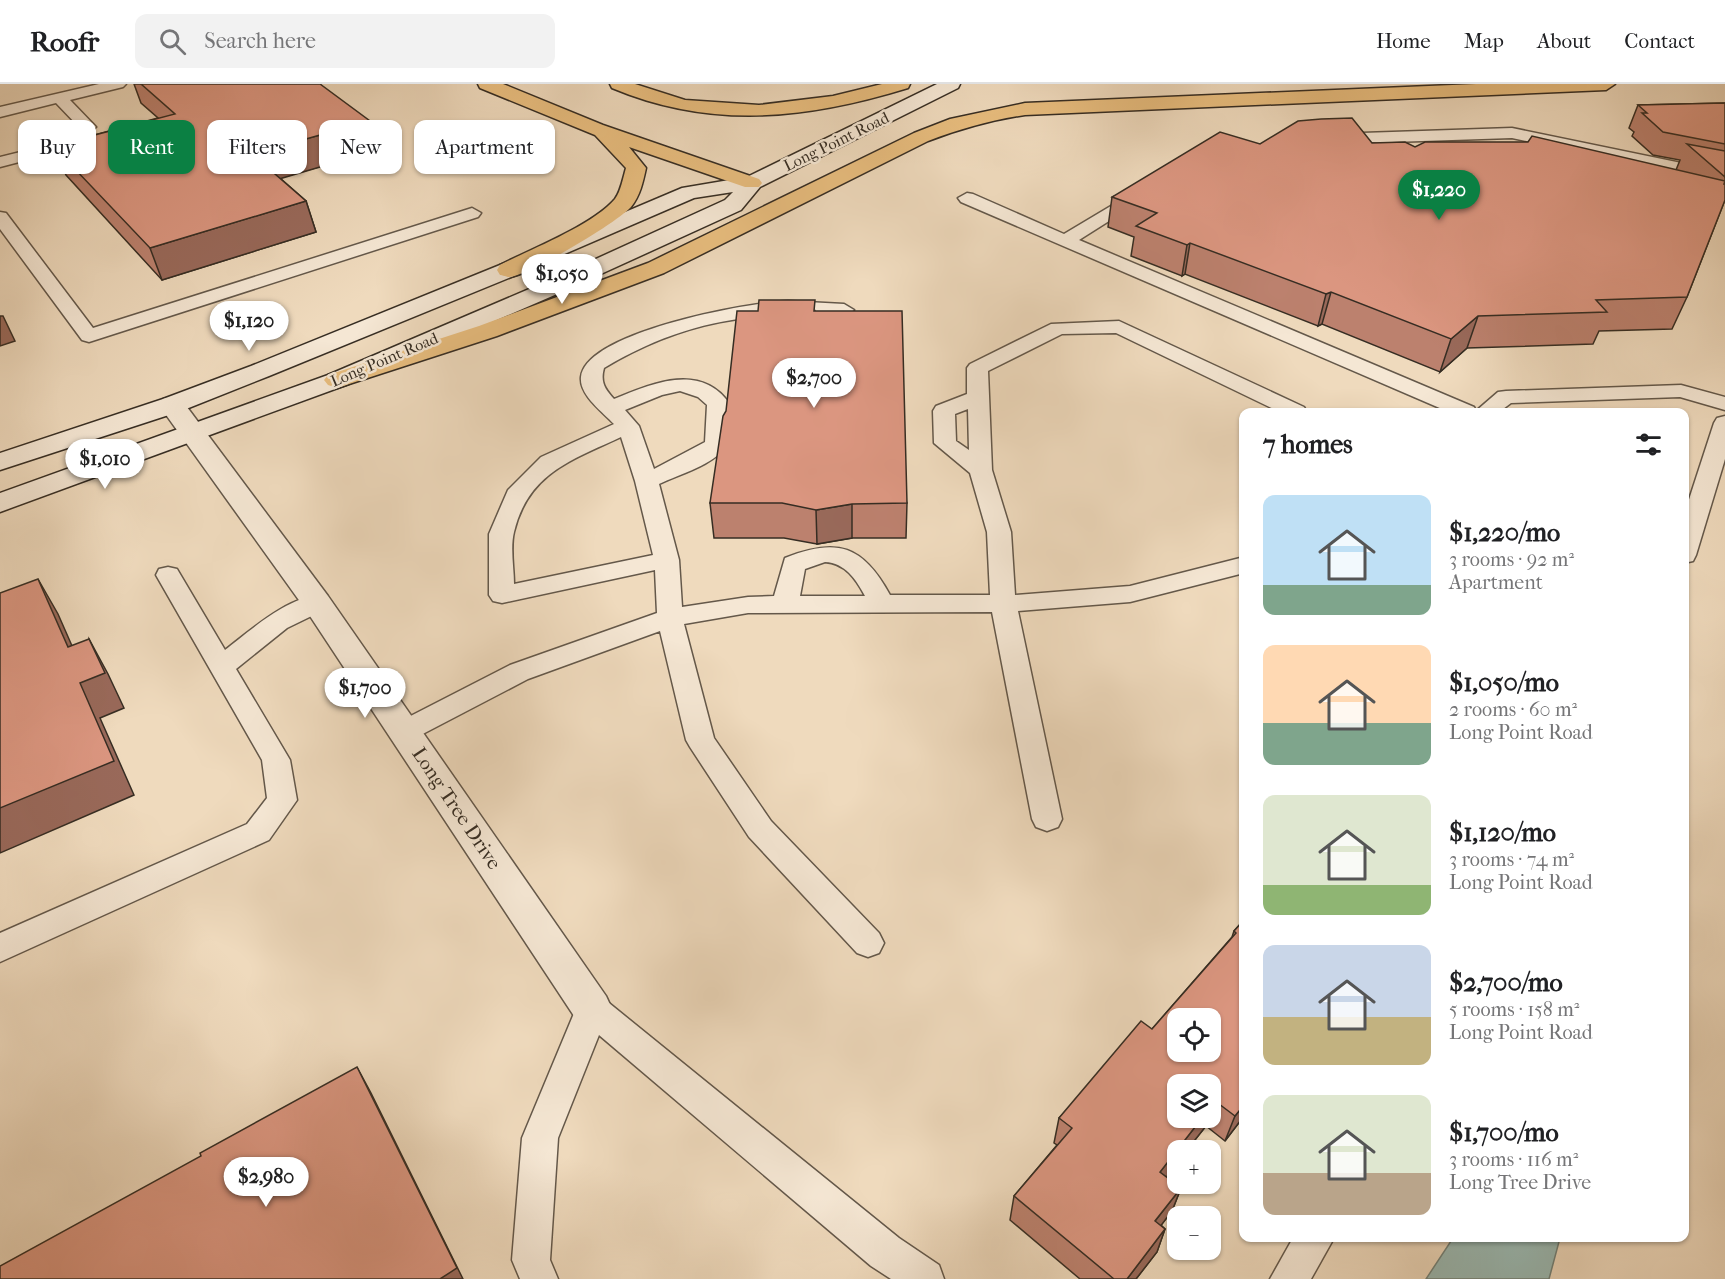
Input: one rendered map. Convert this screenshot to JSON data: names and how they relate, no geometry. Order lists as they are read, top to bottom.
{
  "streets": {
    "main road": ["Long Point Road", "Long Tree Drive"]
  },
  "crossings": [
    ["Long Point Road", "Long Tree Drive"]
  ],
  "page": {
    "header": "Roofr",
    "search": "Search here",
    "nav": [
      "Home",
      "Map",
      "About",
      "Contact"
    ],
    "chip": [
      "Buy",
      "Rent",
      "Filters",
      "New",
      "Apartment"
    ],
    "price": [
      "$1,220",
      "$1,050",
      "$1,120",
      "$2,700",
      "$1,010",
      "$1,700",
      "$2,980"
    ],
    "heading": "7 homes",
    "list": [
      {
        "name": "$1,220/mo",
        "note": "3 rooms · 92 m² · Apartment"
      },
      {
        "name": "$1,050/mo",
        "note": "2 rooms · 60 m² · Long Point Road"
      },
      {
        "name": "$1,120/mo",
        "note": "3 rooms · 74 m² · Long Point Road"
      },
      {
        "name": "$2,700/mo",
        "note": "5 rooms · 158 m² · Long Point Road"
      },
      {
        "name": "$1,700/mo",
        "note": "3 rooms · 116 m² · Long Tree Drive"
      }
    ],
    "map_buttons": ["+", "−"]
  }
}
